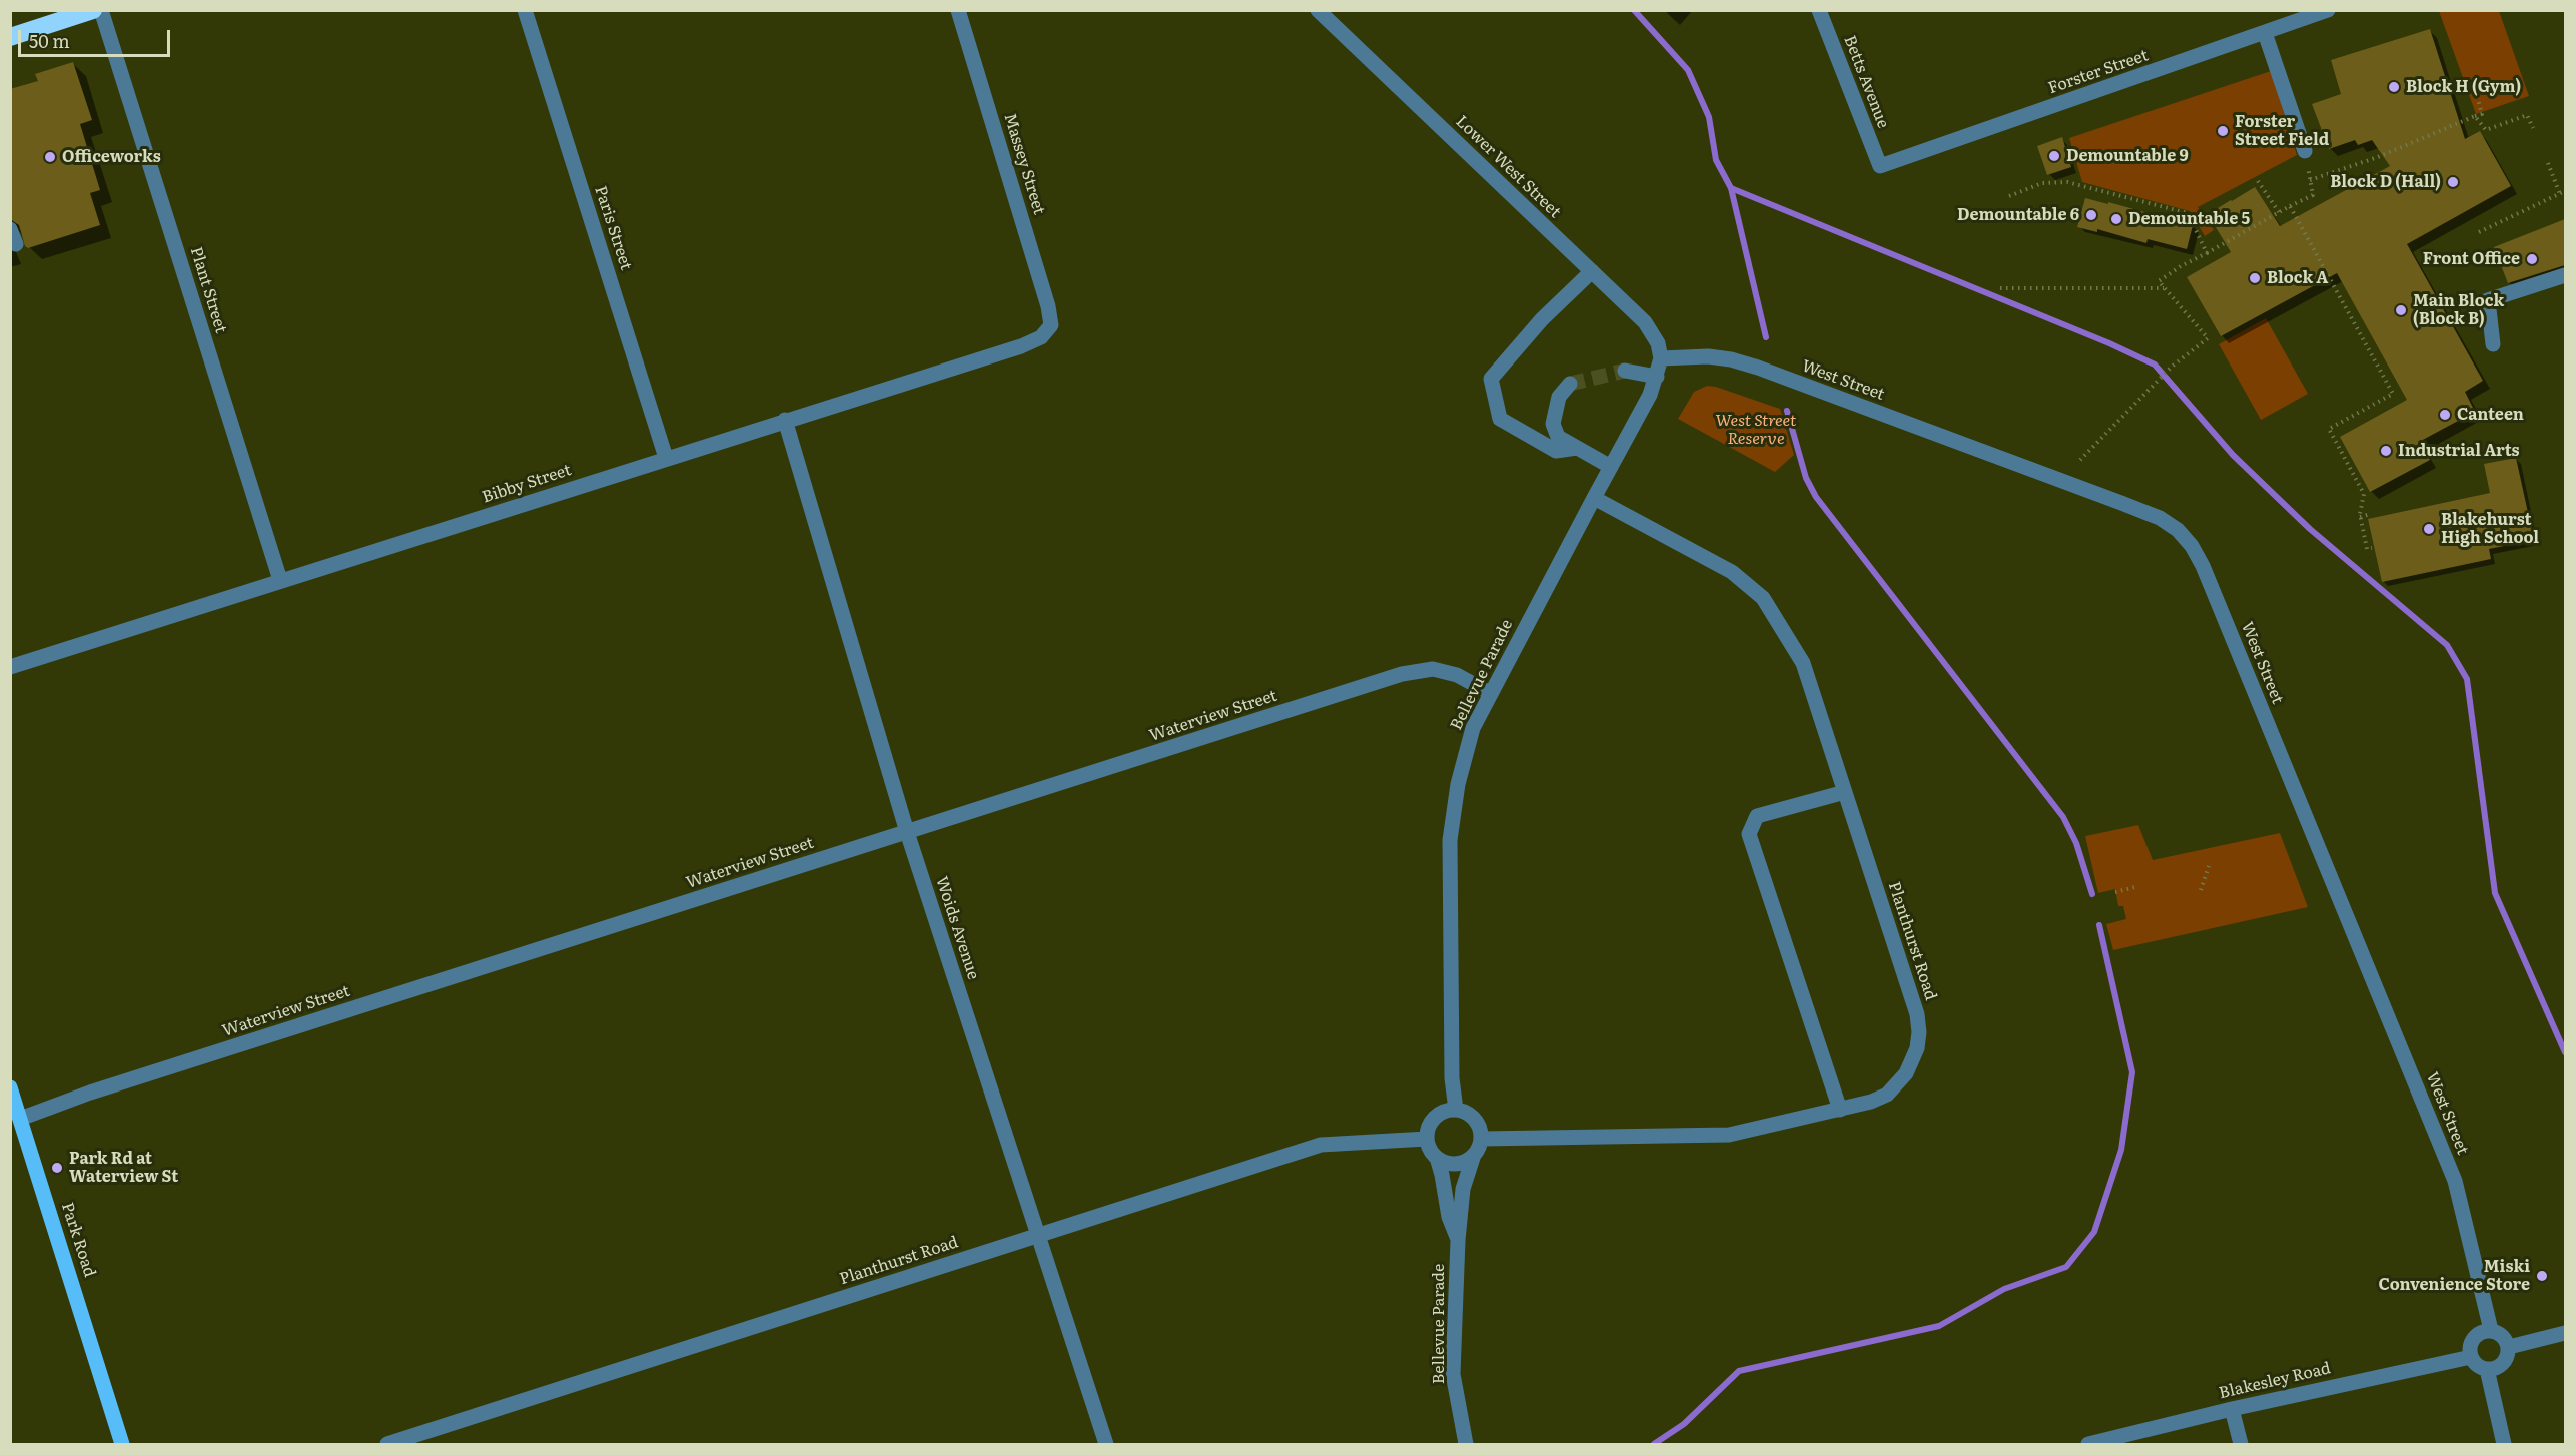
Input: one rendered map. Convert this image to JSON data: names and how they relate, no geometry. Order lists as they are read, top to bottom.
{
  "streets": {
    "main road": ["Park Road"],
    "street": [
      "Forster Street",
      "Betts Avenue",
      "Massey Street",
      "Lower West Street",
      "Paris Street",
      "Plant Street",
      "West Street",
      "Bibby Street",
      "Bellevue Parade",
      "Waterview Street",
      "Woids Avenue",
      "Planthurst Road",
      "Blakesley Road"
    ]
  },
  "crossings": [
    ["Forster Street", "Betts Avenue"],
    ["Massey Street", "Bibby Street"],
    ["Lower West Street", "West Street"],
    ["Lower West Street", "Bellevue Parade"],
    ["Paris Street", "Bibby Street"],
    ["Plant Street", "Bibby Street"],
    ["West Street", "Bellevue Parade"],
    ["West Street", "Blakesley Road"],
    ["Bibby Street", "Woids Avenue"],
    ["Bellevue Parade", "Waterview Street"],
    ["Bellevue Parade", "Planthurst Road"],
    ["Waterview Street", "Woids Avenue"],
    ["Waterview Street", "Park Road"],
    ["Woids Avenue", "Planthurst Road"]
  ],
  "parks": ["West Street Reserve"],
  "places": [
    "Block H (Gym)",
    "Forster Street Field",
    "Demountable 9",
    "Officeworks",
    "Block D (Hall)",
    "Demountable 6",
    "Demountable 5",
    "Front Office",
    "Block A",
    "Main Block (Block B)",
    "Canteen",
    "Industrial Arts",
    "Blakehurst High School",
    "Park Rd at Waterview St",
    "Miski Convenience Store"
  ],
  "scale_bar": "50 m"
}
